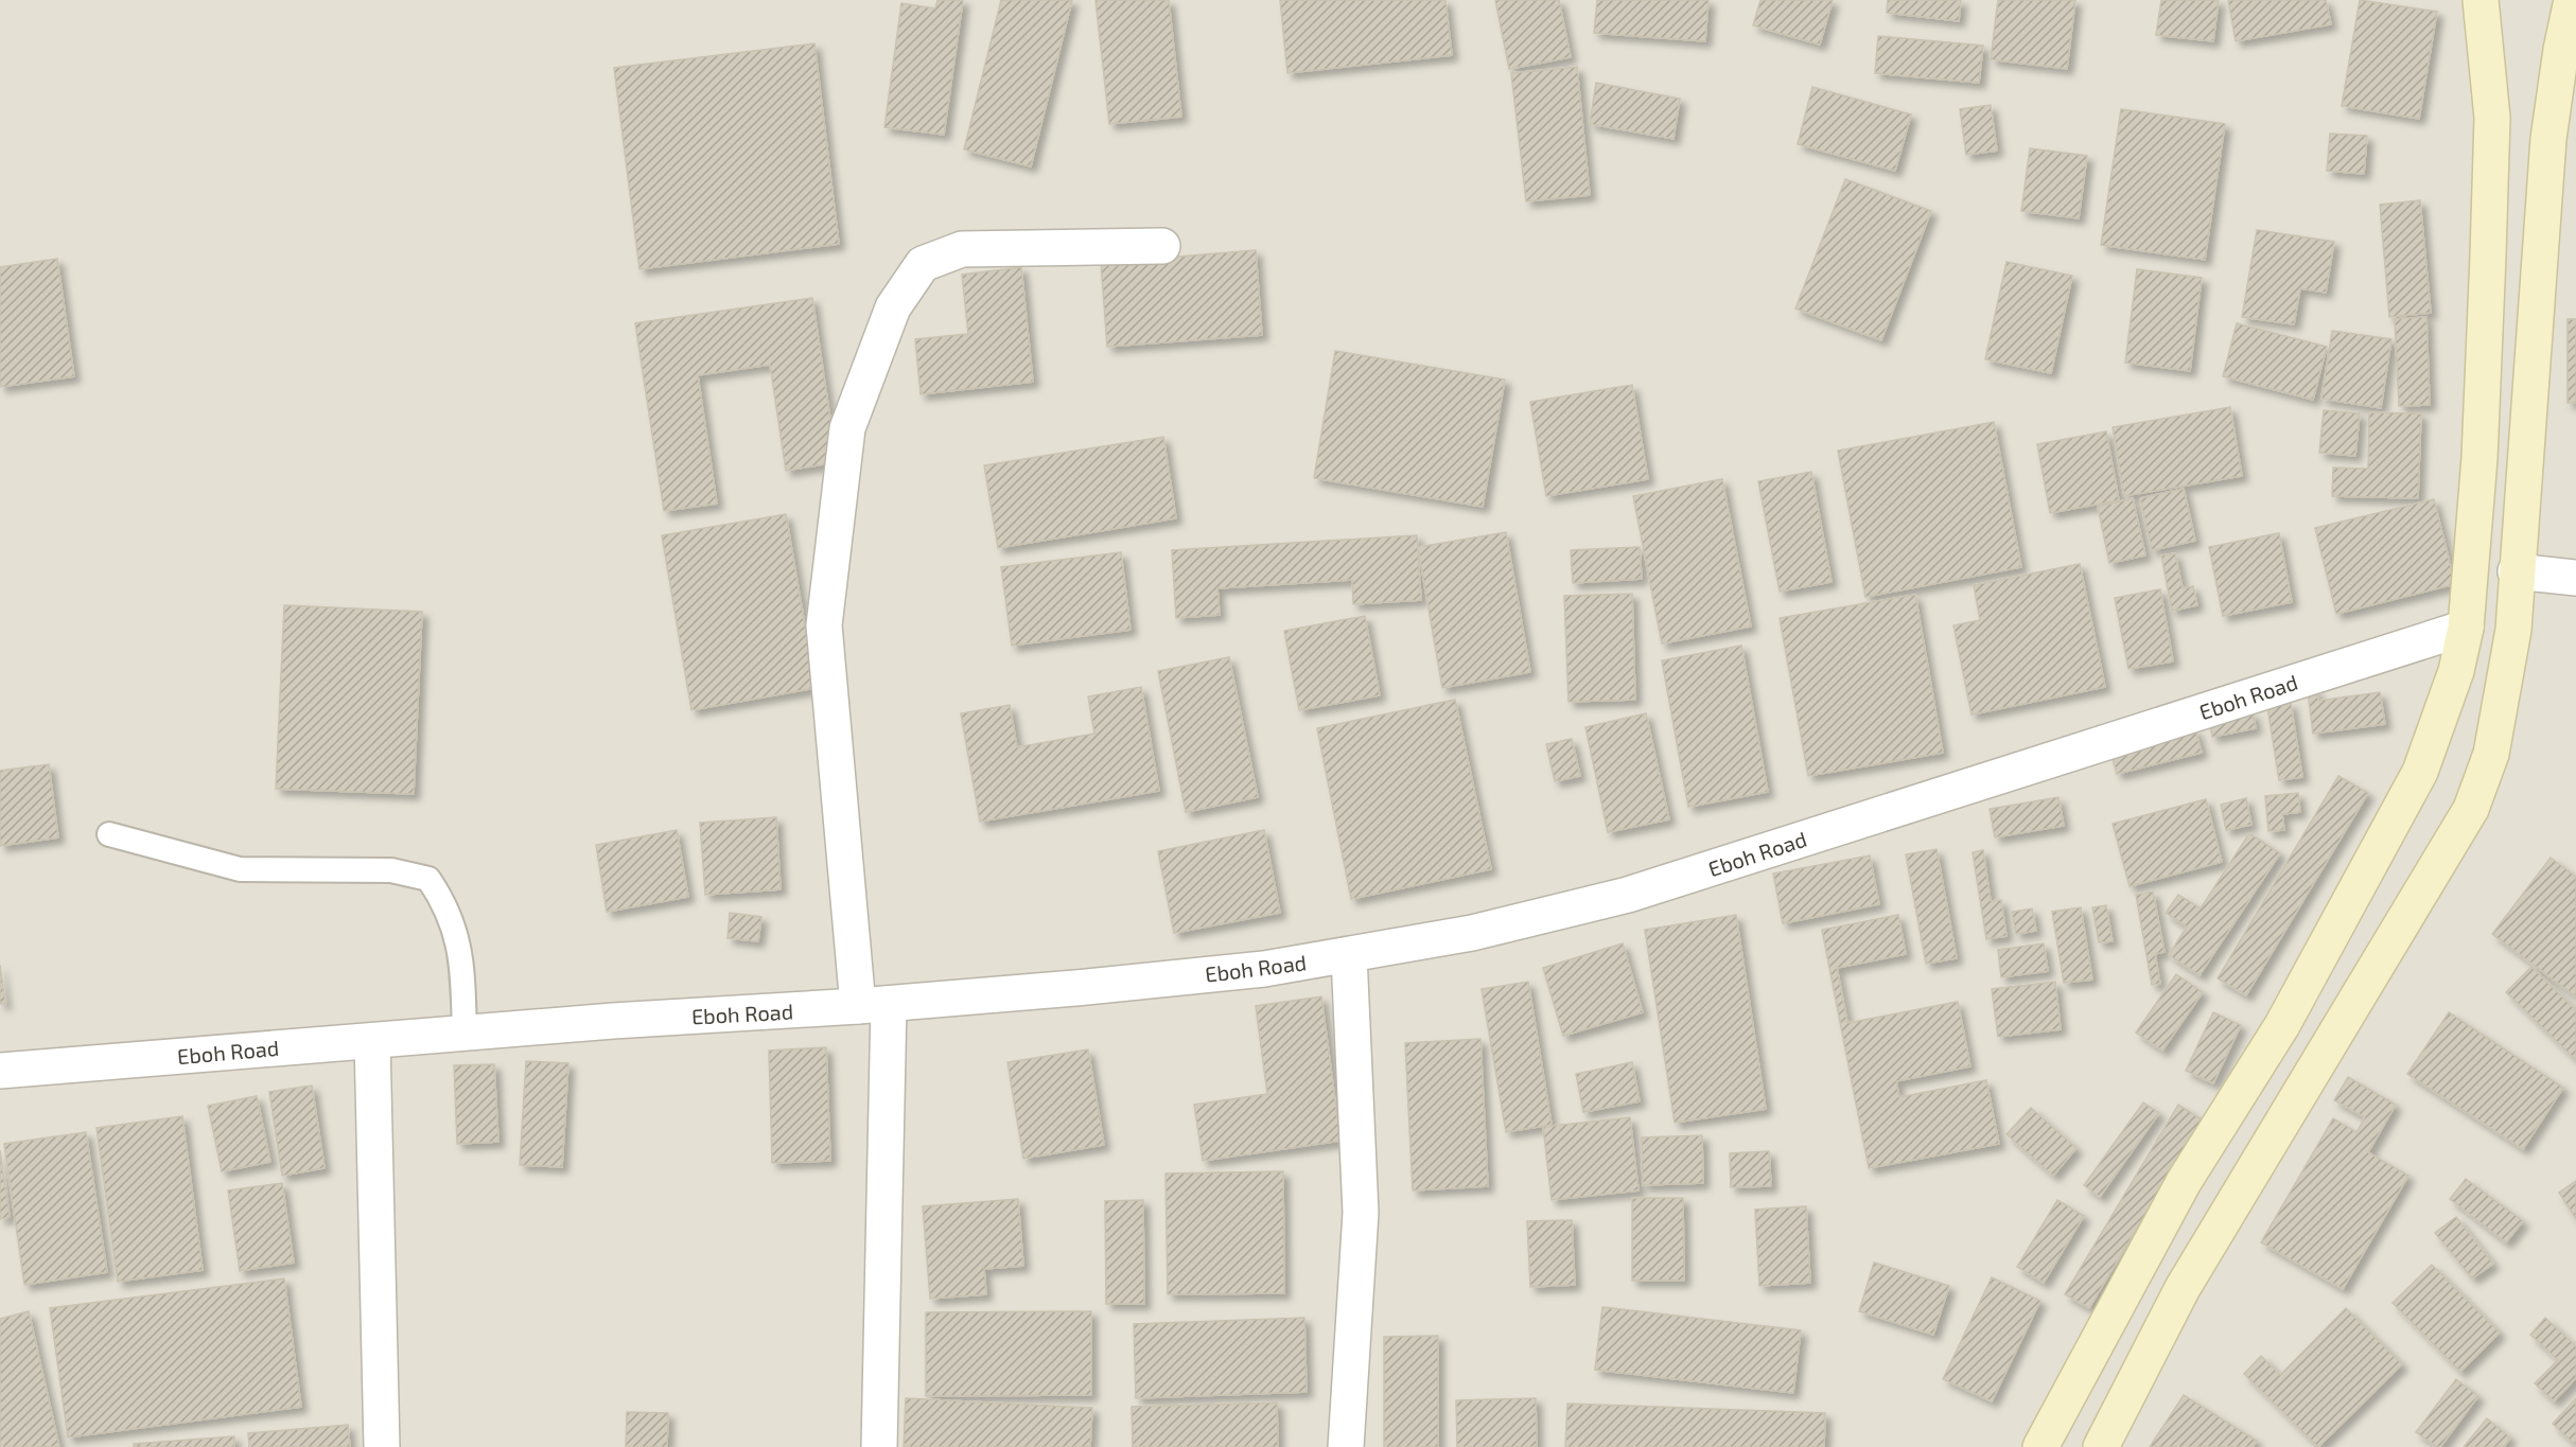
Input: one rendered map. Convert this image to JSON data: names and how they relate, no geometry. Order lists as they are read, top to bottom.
{
  "streets": {
    "street": ["Eboh Road"]
  }
}
